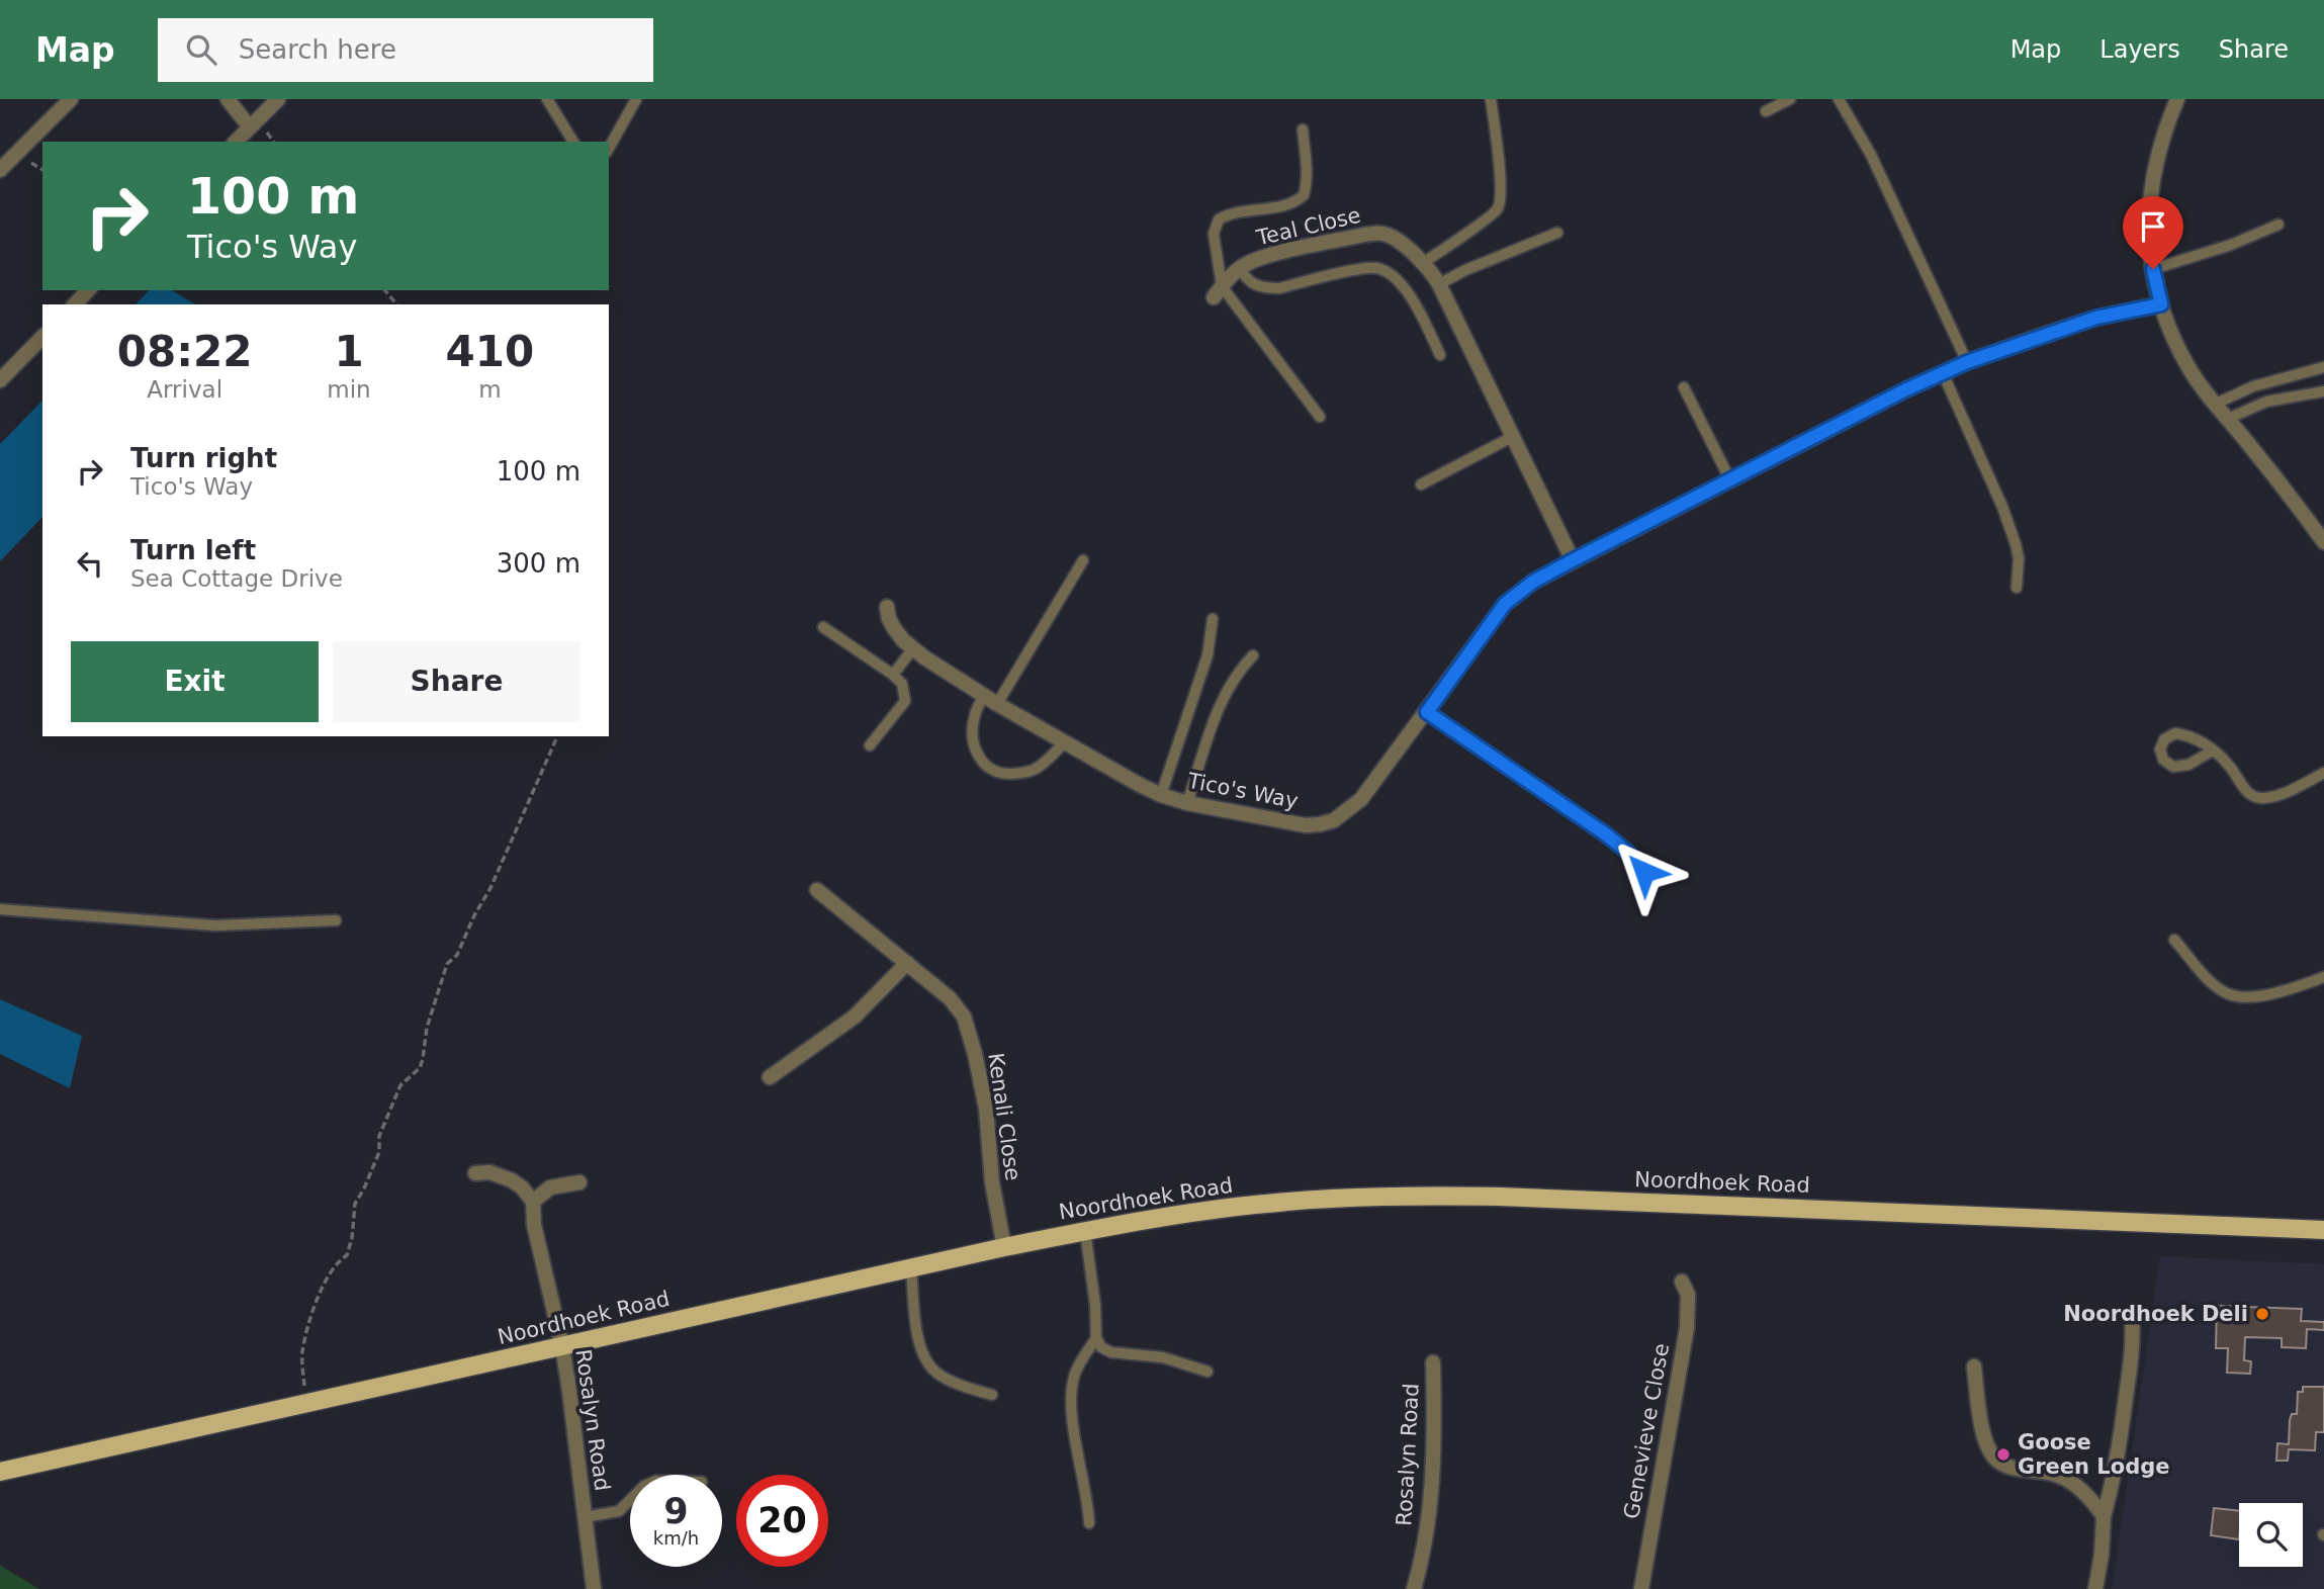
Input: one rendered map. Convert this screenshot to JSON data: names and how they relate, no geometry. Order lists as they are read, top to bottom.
{
  "streets": {
    "main road": ["Noordhoek Road"],
    "street": [
      "Teal Close",
      "Tico's Way",
      "Kenali Close",
      "Rosalyn Road",
      "Genevieve Close"
    ]
  },
  "crossings": [
    ["Teal Close", "Tico's Way"],
    ["Kenali Close", "Noordhoek Road"],
    ["Noordhoek Road", "Rosalyn Road"]
  ],
  "places": ["Noordhoek Deli", "Goose Green Lodge"],
  "page": {
    "header": "Map",
    "search": "Search here",
    "nav": ["Map", "Layers", "Share"],
    "turn": ["100 m", "Tico's Way"],
    "eta": [
      "08:22",
      "Arrival",
      "1",
      "min",
      "410",
      "m"
    ],
    "list": [
      {
        "name": "Turn right",
        "note": "Tico's Way",
        "value": "100 m"
      },
      {
        "name": "Turn left",
        "note": "Sea Cottage Drive",
        "value": "300 m"
      }
    ],
    "buttons": ["Exit", "Share"],
    "speed": "9 km/h",
    "limit": "20"
  }
}
